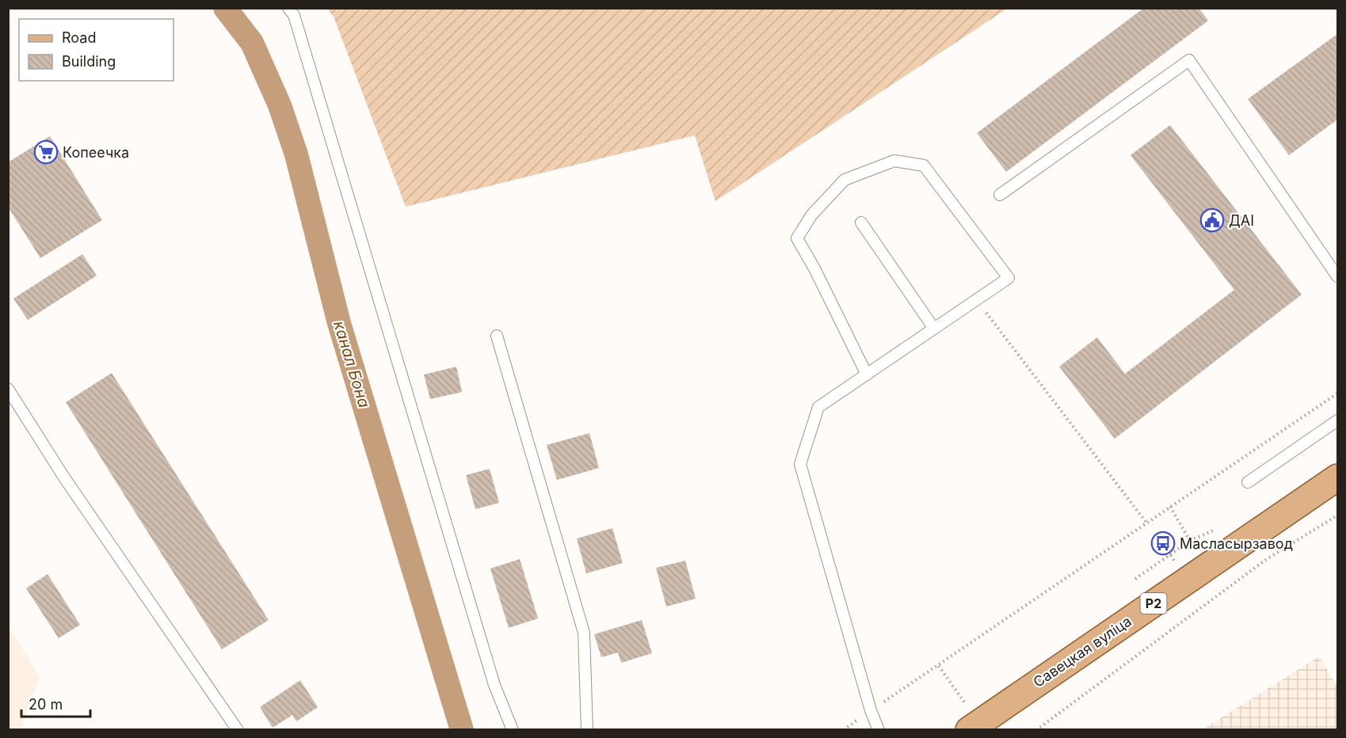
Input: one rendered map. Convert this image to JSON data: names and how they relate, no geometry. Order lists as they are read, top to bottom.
{
  "streets": {
    "main road": ["Р2", "Савецкая вуліца"]
  },
  "water": ["канал Бона"],
  "places": {
    "supermarket": ["Копеечка"],
    "public building": ["ДАІ"],
    "bus stop": ["Масласырзавод"]
  },
  "legend": ["Road", "Building"],
  "scale_bar": "20 m"
}
